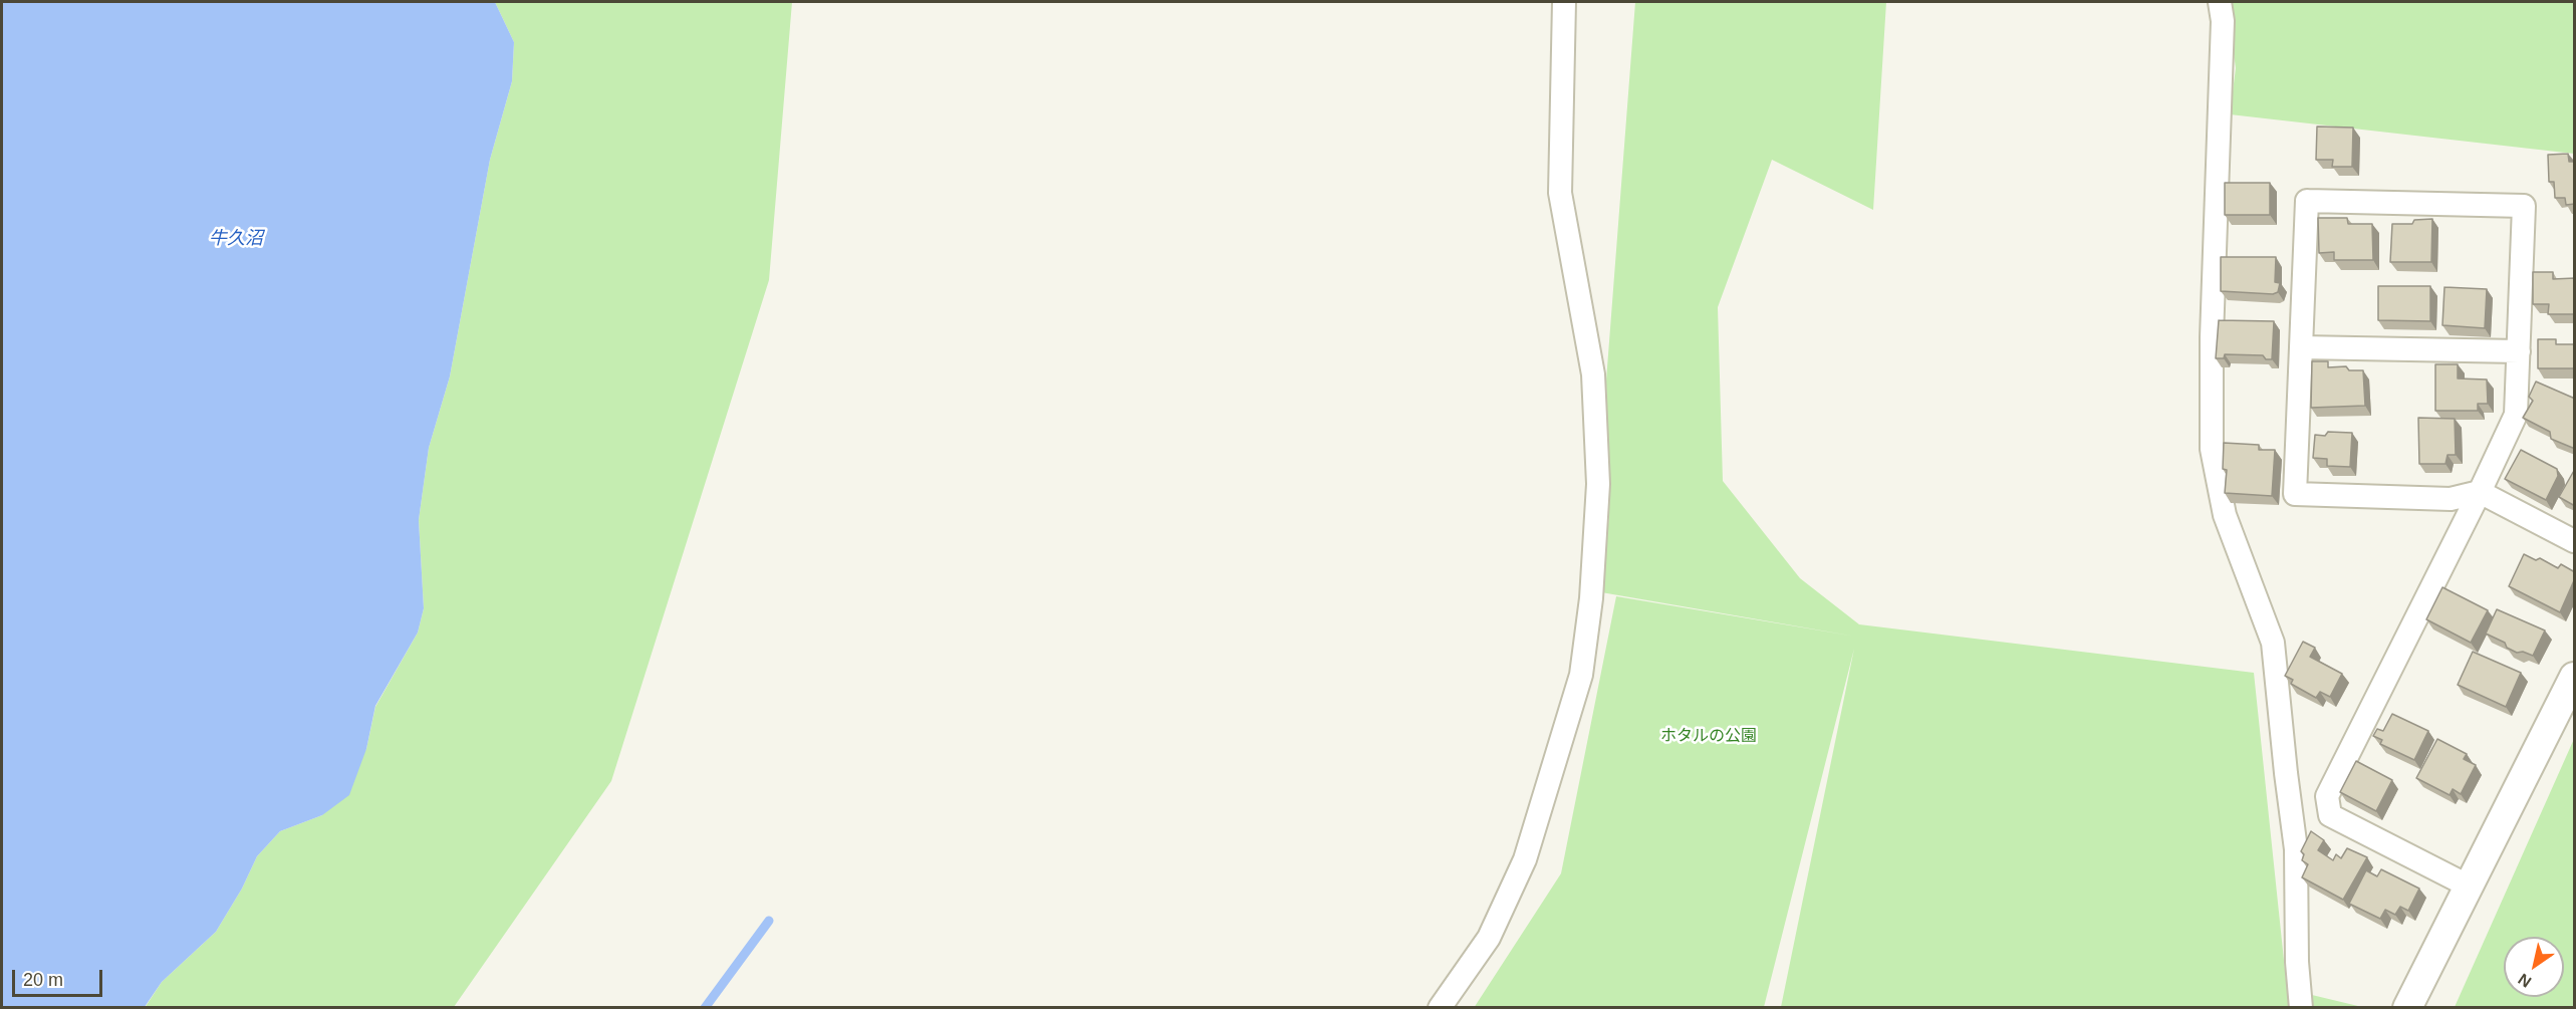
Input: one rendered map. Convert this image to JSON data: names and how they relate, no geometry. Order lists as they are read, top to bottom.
{
  "water": ["牛久沼"],
  "parks": ["ホタルの公園"],
  "scale_bar": "20 m",
  "north": "bottom left"
}
